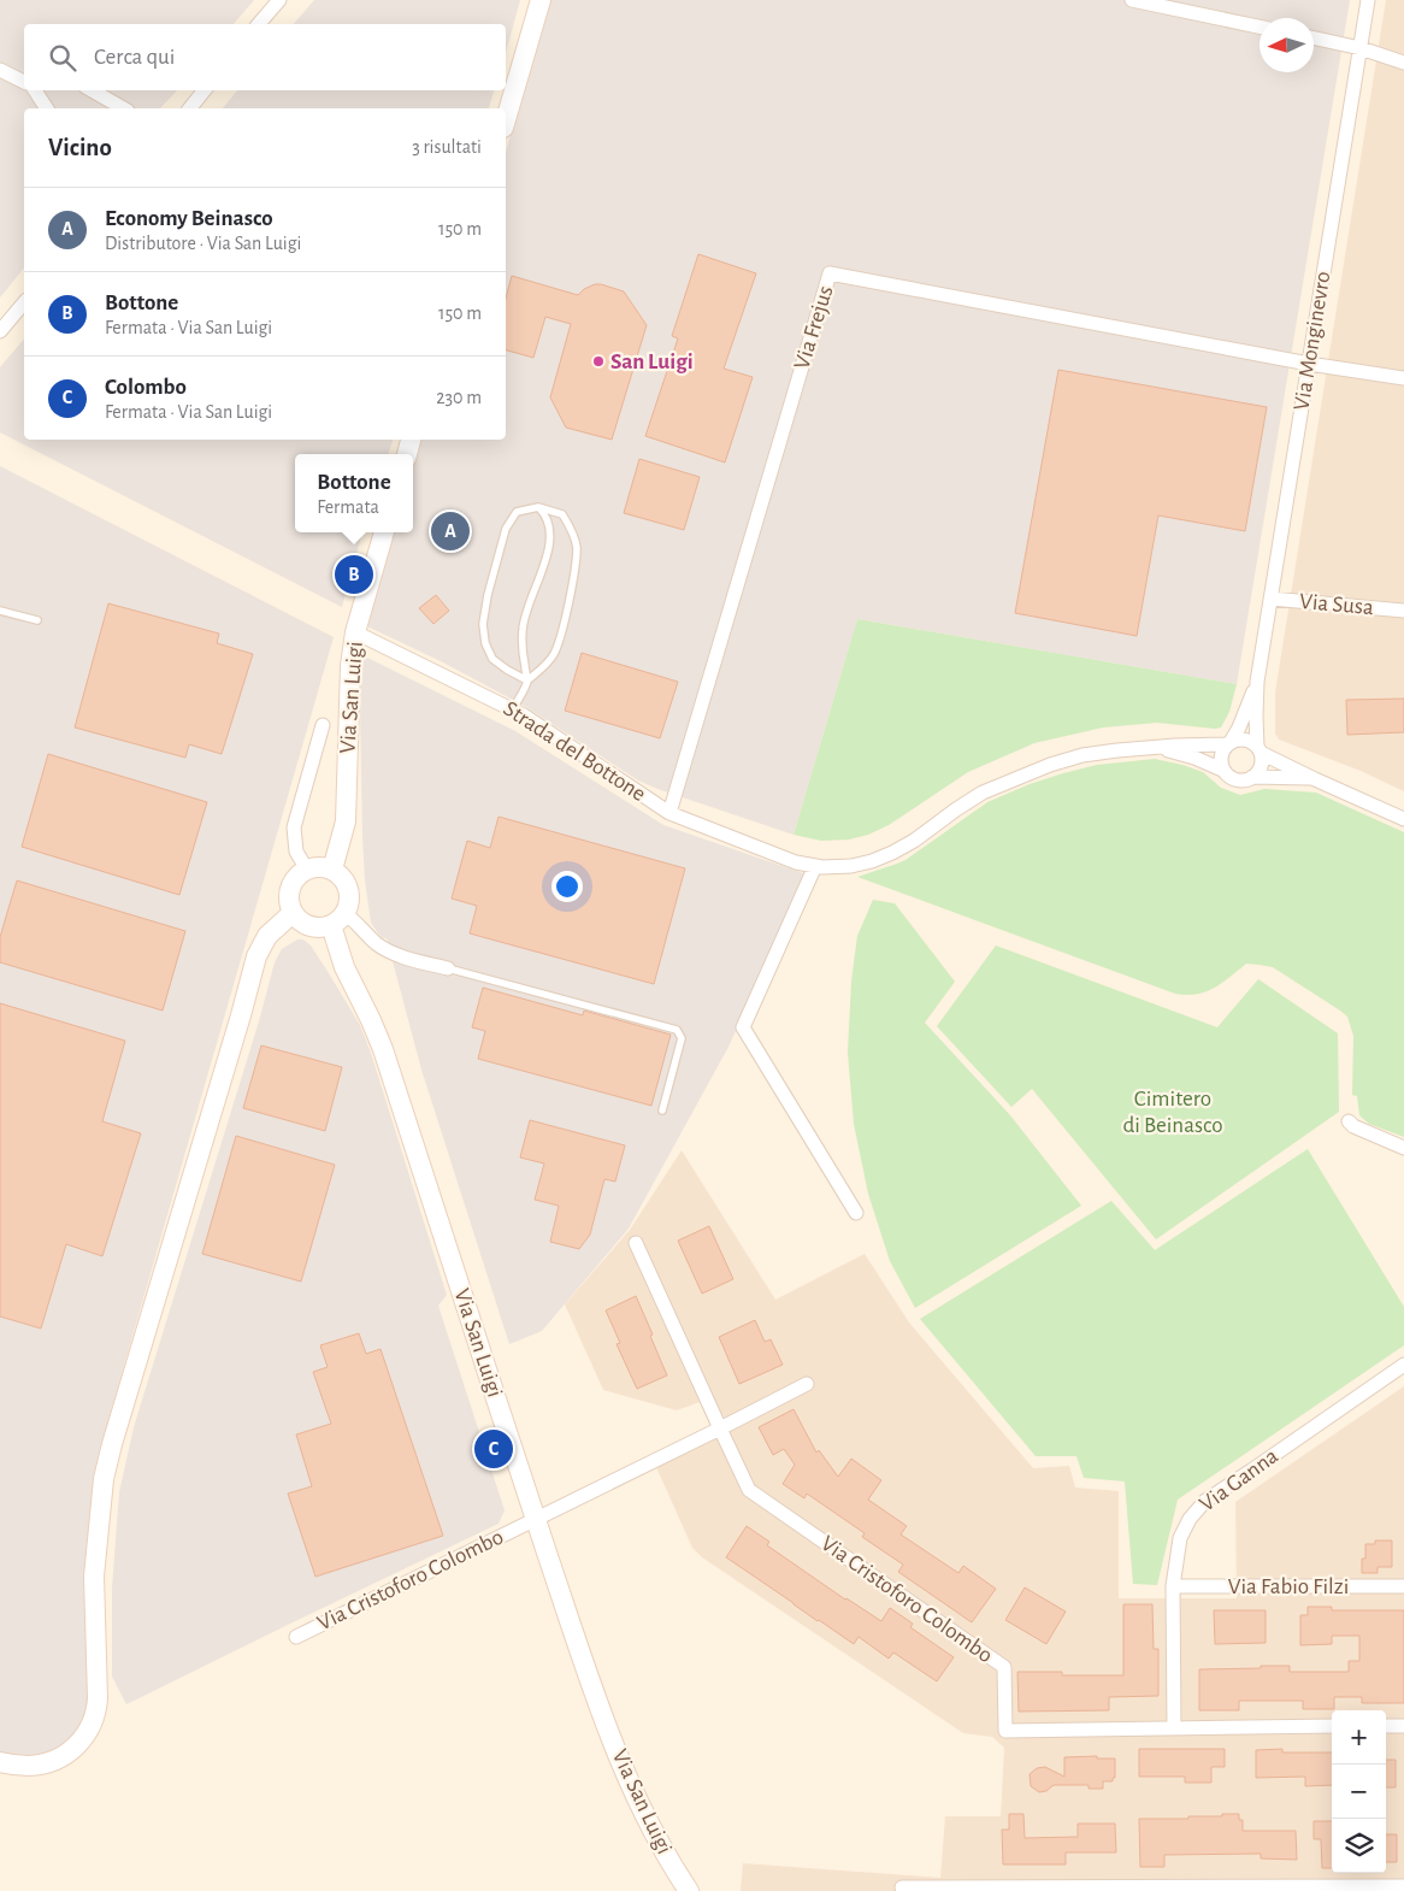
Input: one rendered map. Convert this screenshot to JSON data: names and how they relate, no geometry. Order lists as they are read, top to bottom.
{
  "streets": {
    "street": [
      "Via Frejus",
      "Via Monginevro",
      "Via Susa",
      "Via San Luigi",
      "Strada del Bottone",
      "Via Ganna",
      "Via Cristoforo Colombo",
      "Via Fabio Filzi"
    ]
  },
  "crossings": [
    ["Via Frejus", "Via Monginevro"],
    ["Via Frejus", "Strada del Bottone"],
    ["Via Monginevro", "Via Susa"],
    ["Via Monginevro", "Strada del Bottone"],
    ["Via San Luigi", "Strada del Bottone"],
    ["Via San Luigi", "Via Cristoforo Colombo"],
    ["Via Ganna", "Via Cristoforo Colombo"],
    ["Via Ganna", "Via Fabio Filzi"]
  ],
  "parks": ["Cimitero di Beinasco"],
  "places": ["San Luigi"],
  "north": "left",
  "page": {
    "search": "Cerca qui",
    "heading": ["Vicino", "3 risultati"],
    "list": [
      {
        "mark": "A",
        "name": "Economy Beinasco",
        "note": "Distributore · Via San Luigi",
        "value": "150 m"
      },
      {
        "mark": "B",
        "name": "Bottone",
        "note": "Fermata · Via San Luigi",
        "value": "150 m"
      },
      {
        "mark": "C",
        "name": "Colombo",
        "note": "Fermata · Via San Luigi",
        "value": "230 m"
      }
    ],
    "popup": ["Bottone", "Fermata"],
    "pins": ["A", "B", "C"],
    "map_buttons": ["+", "−"]
  }
}
